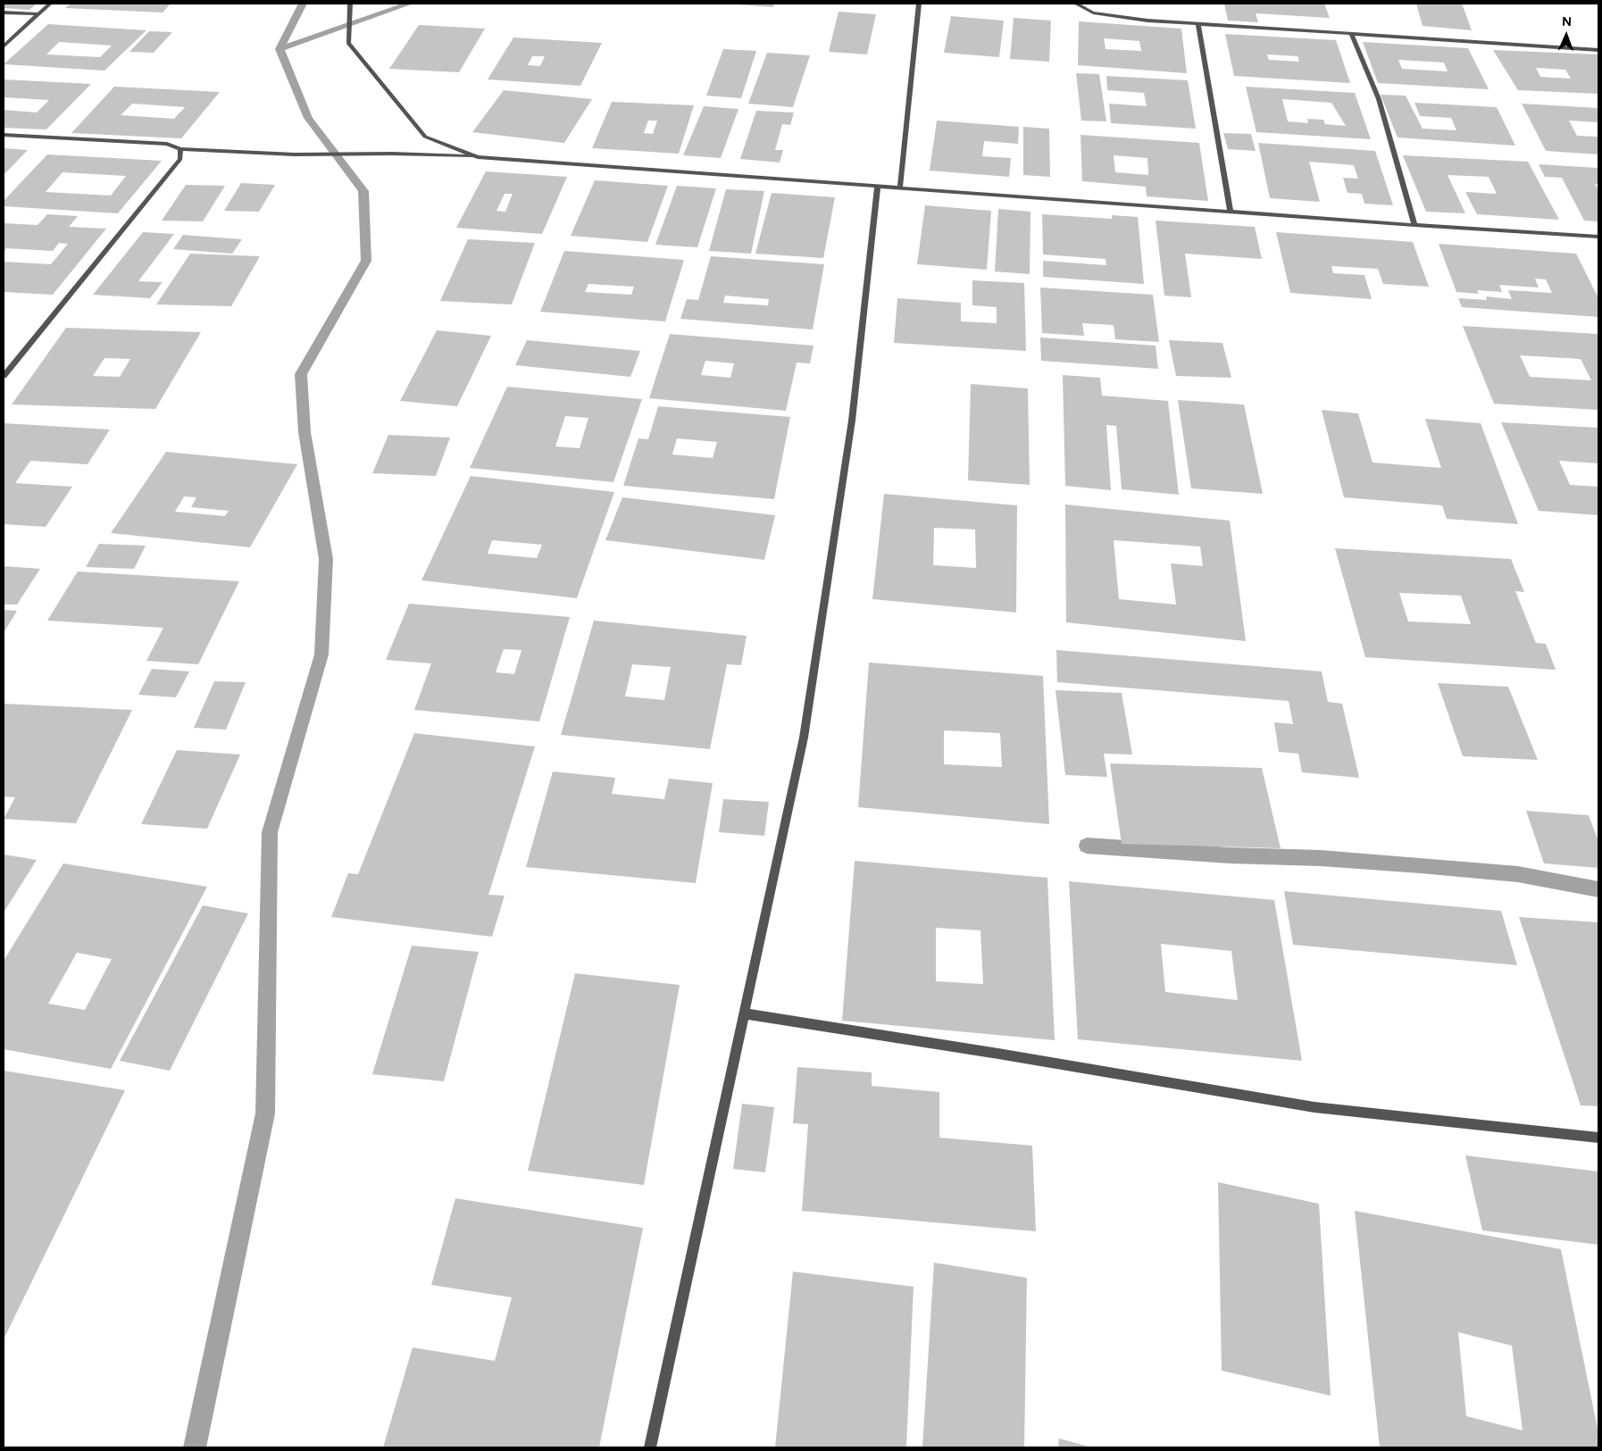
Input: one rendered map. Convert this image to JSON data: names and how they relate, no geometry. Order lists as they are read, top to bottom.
{
  "north": "top"
}
